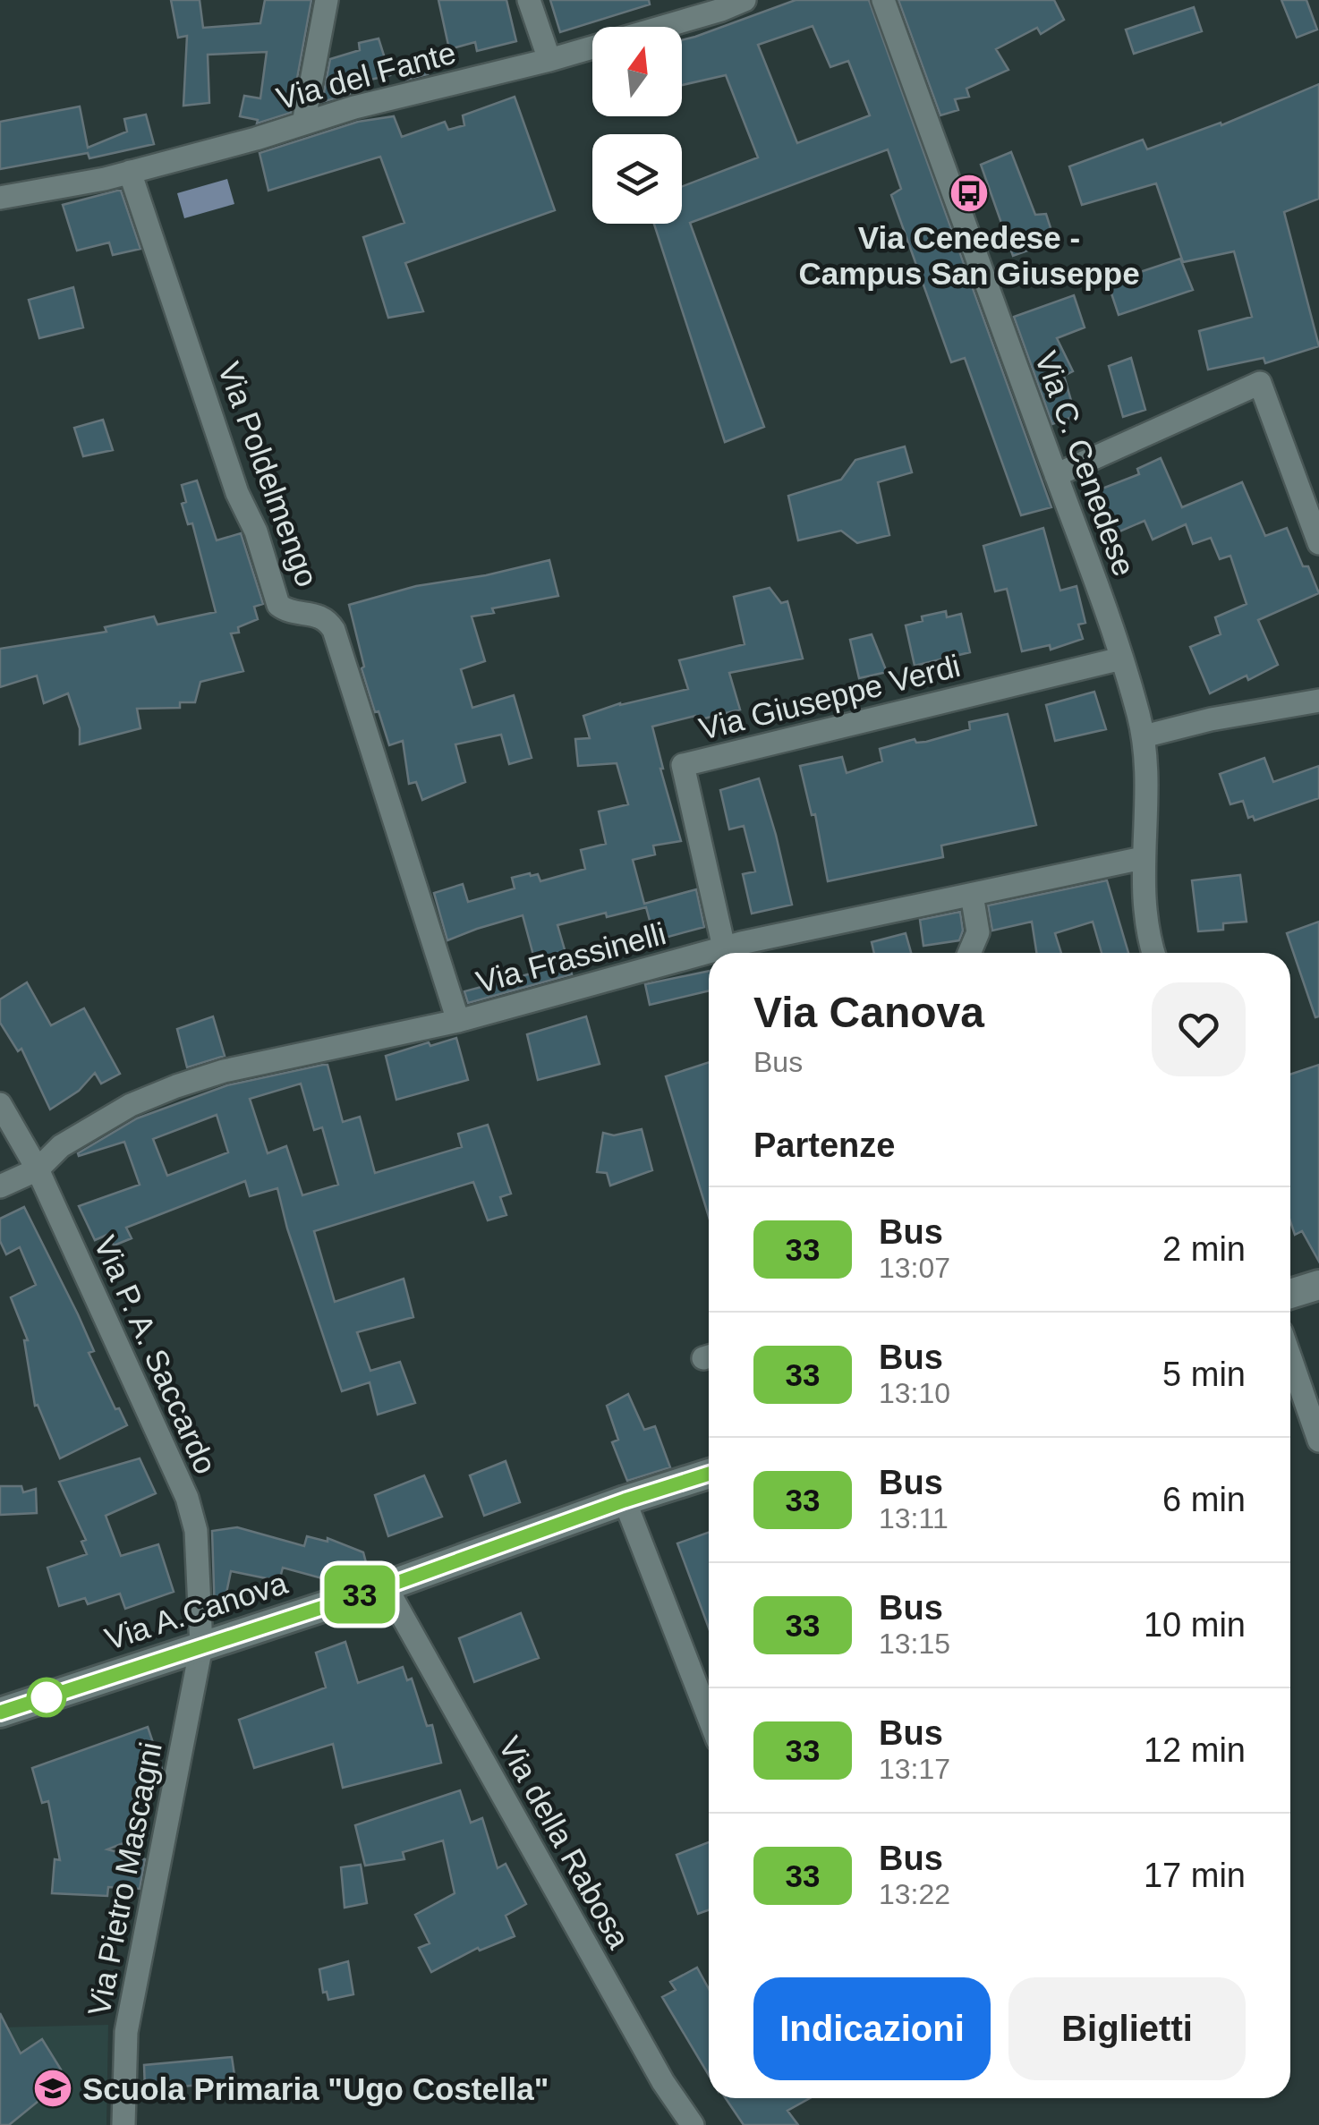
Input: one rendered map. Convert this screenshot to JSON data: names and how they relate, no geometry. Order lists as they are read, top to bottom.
{
  "streets": {
    "street": [
      "Via del Fante",
      "Via C. Cenedese",
      "Via Poldelmengo",
      "Via Giuseppe Verdi",
      "Via Frassinelli",
      "Via P. A. Saccardo",
      "Via A.Canova",
      "Via della Rabosa",
      "Via Pietro Mascagni"
    ]
  },
  "crossings": [
    ["Via del Fante", "Via Poldelmengo"],
    ["Via C. Cenedese", "Via Giuseppe Verdi"],
    ["Via C. Cenedese", "Via Frassinelli"],
    ["Via Poldelmengo", "Via Frassinelli"],
    ["Via Giuseppe Verdi", "Via Frassinelli"],
    ["Via Frassinelli", "Via P. A. Saccardo"],
    ["Via P. A. Saccardo", "Via A.Canova"],
    ["Via P. A. Saccardo", "Via Pietro Mascagni"],
    ["Via A.Canova", "Via della Rabosa"],
    ["Via A.Canova", "Via Pietro Mascagni"]
  ],
  "places": {
    "bus stop": ["Via Cenedese - Campus San Giuseppe"],
    "school or university": ["Scuola Primaria \"Ugo Costella\""]
  },
  "lines": ["bus line 33"],
  "north": "top",
  "page": {
    "on_map": "33",
    "heading": [
      ["Via Canova", "Bus"],
      "Partenze"
    ],
    "list": [
      {
        "mark": "33",
        "name": "Bus",
        "note": "13:07",
        "value": "2 min"
      },
      {
        "mark": "33",
        "name": "Bus",
        "note": "13:10",
        "value": "5 min"
      },
      {
        "mark": "33",
        "name": "Bus",
        "note": "13:11",
        "value": "6 min"
      },
      {
        "mark": "33",
        "name": "Bus",
        "note": "13:15",
        "value": "10 min"
      },
      {
        "mark": "33",
        "name": "Bus",
        "note": "13:17",
        "value": "12 min"
      },
      {
        "mark": "33",
        "name": "Bus",
        "note": "13:22",
        "value": "17 min"
      }
    ],
    "buttons": ["Indicazioni", "Biglietti"]
  }
}
